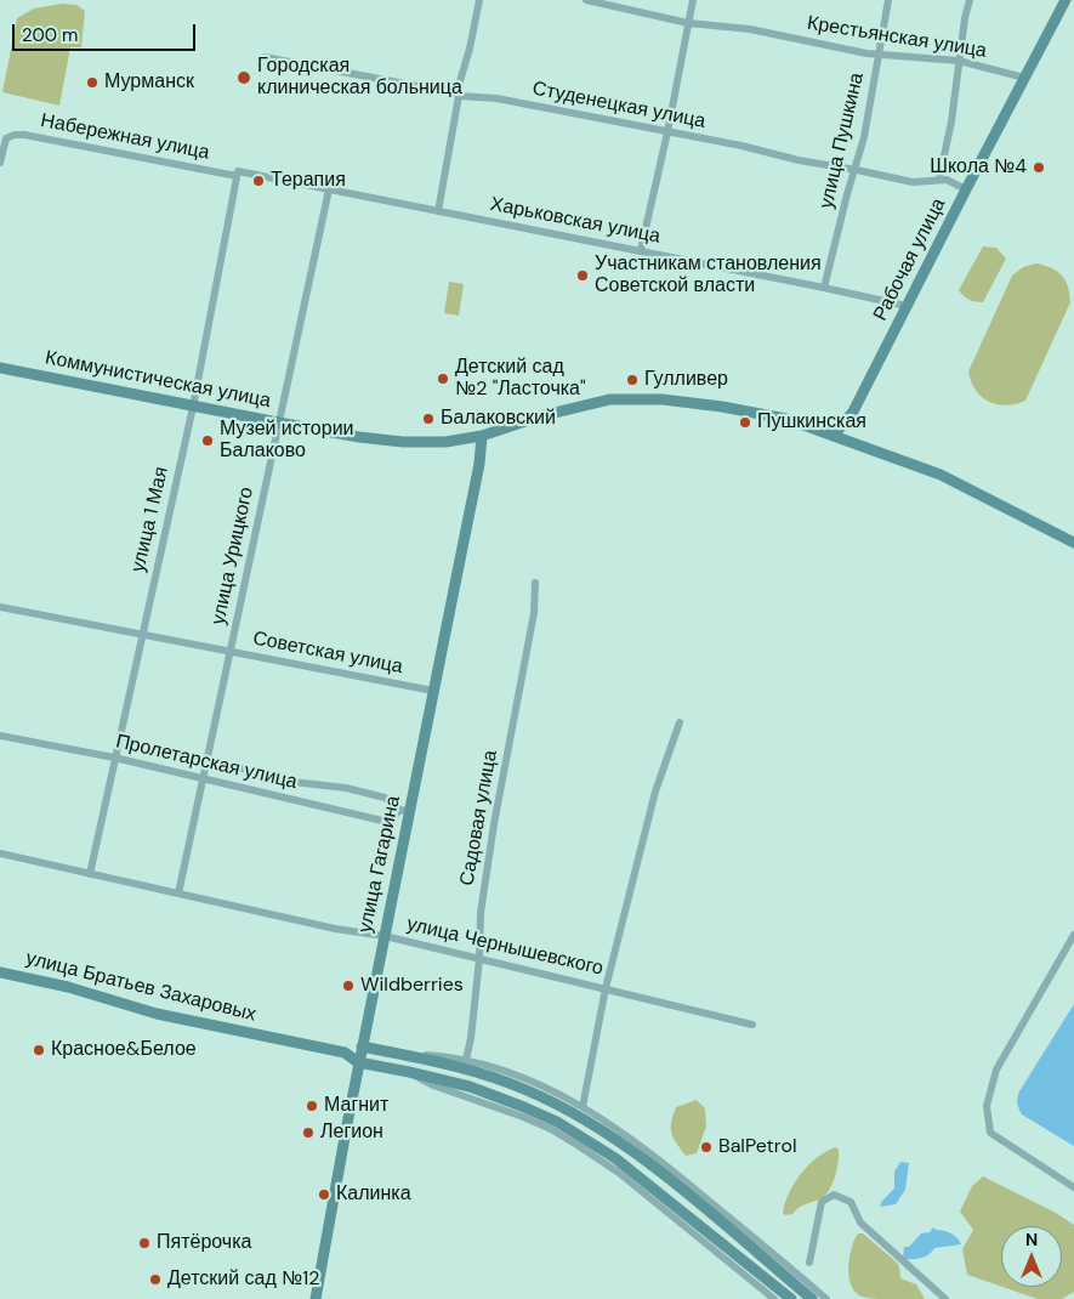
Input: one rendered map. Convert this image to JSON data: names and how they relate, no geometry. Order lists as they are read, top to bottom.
{
  "streets": {
    "main road": [
      "Рабочая улица",
      "Коммунистическая улица",
      "улица Гагарина",
      "улица Братьев Захаровых"
    ],
    "street": [
      "Крестьянская улица",
      "Студенецкая улица",
      "Набережная улица",
      "улица Пушкина",
      "Харьковская улица",
      "улица 1 Мая",
      "улица Урицкого",
      "Советская улица",
      "Пролетарская улица",
      "Садовая улица",
      "улица Чернышевского"
    ]
  },
  "crossings": [
    ["Крестьянская улица", "улица Пушкина"],
    ["Крестьянская улица", "Рабочая улица"],
    ["Студенецкая улица", "улица Пушкина"],
    ["Студенецкая улица", "Рабочая улица"],
    ["Набережная улица", "Харьковская улица"],
    ["Набережная улица", "улица 1 Мая"],
    ["улица Пушкина", "Харьковская улица"],
    ["Харьковская улица", "Рабочая улица"],
    ["Харьковская улица", "улица 1 Мая"],
    ["Харьковская улица", "улица Урицкого"],
    ["Рабочая улица", "Коммунистическая улица"],
    ["Коммунистическая улица", "улица 1 Мая"],
    ["Коммунистическая улица", "улица Урицкого"],
    ["Коммунистическая улица", "улица Гагарина"],
    ["улица 1 Мая", "Советская улица"],
    ["улица 1 Мая", "Пролетарская улица"],
    ["улица 1 Мая", "улица Чернышевского"],
    ["улица Урицкого", "Советская улица"],
    ["улица Урицкого", "Пролетарская улица"],
    ["улица Урицкого", "улица Чернышевского"],
    ["Советская улица", "улица Гагарина"],
    ["Пролетарская улица", "улица Гагарина"],
    ["Садовая улица", "улица Чернышевского"],
    ["улица Гагарина", "улица Чернышевского"],
    ["улица Гагарина", "улица Братьев Захаровых"]
  ],
  "places": [
    "Городская клиническая больница",
    "Мурманск",
    "Школа №4",
    "Терапия",
    "Участникам становления Советской власти",
    "Детский сад №2 \"Ласточка\"",
    "Гулливер",
    "Балаковский",
    "Пушкинская",
    "Музей истории Балаково",
    "Wildberries",
    "Красное&Белое",
    "Магнит",
    "Легион",
    "BalPetrol",
    "Калинка",
    "Пятёрочка",
    "Детский сад №12"
  ],
  "scale_bar": "200 m",
  "north": "top"
}
